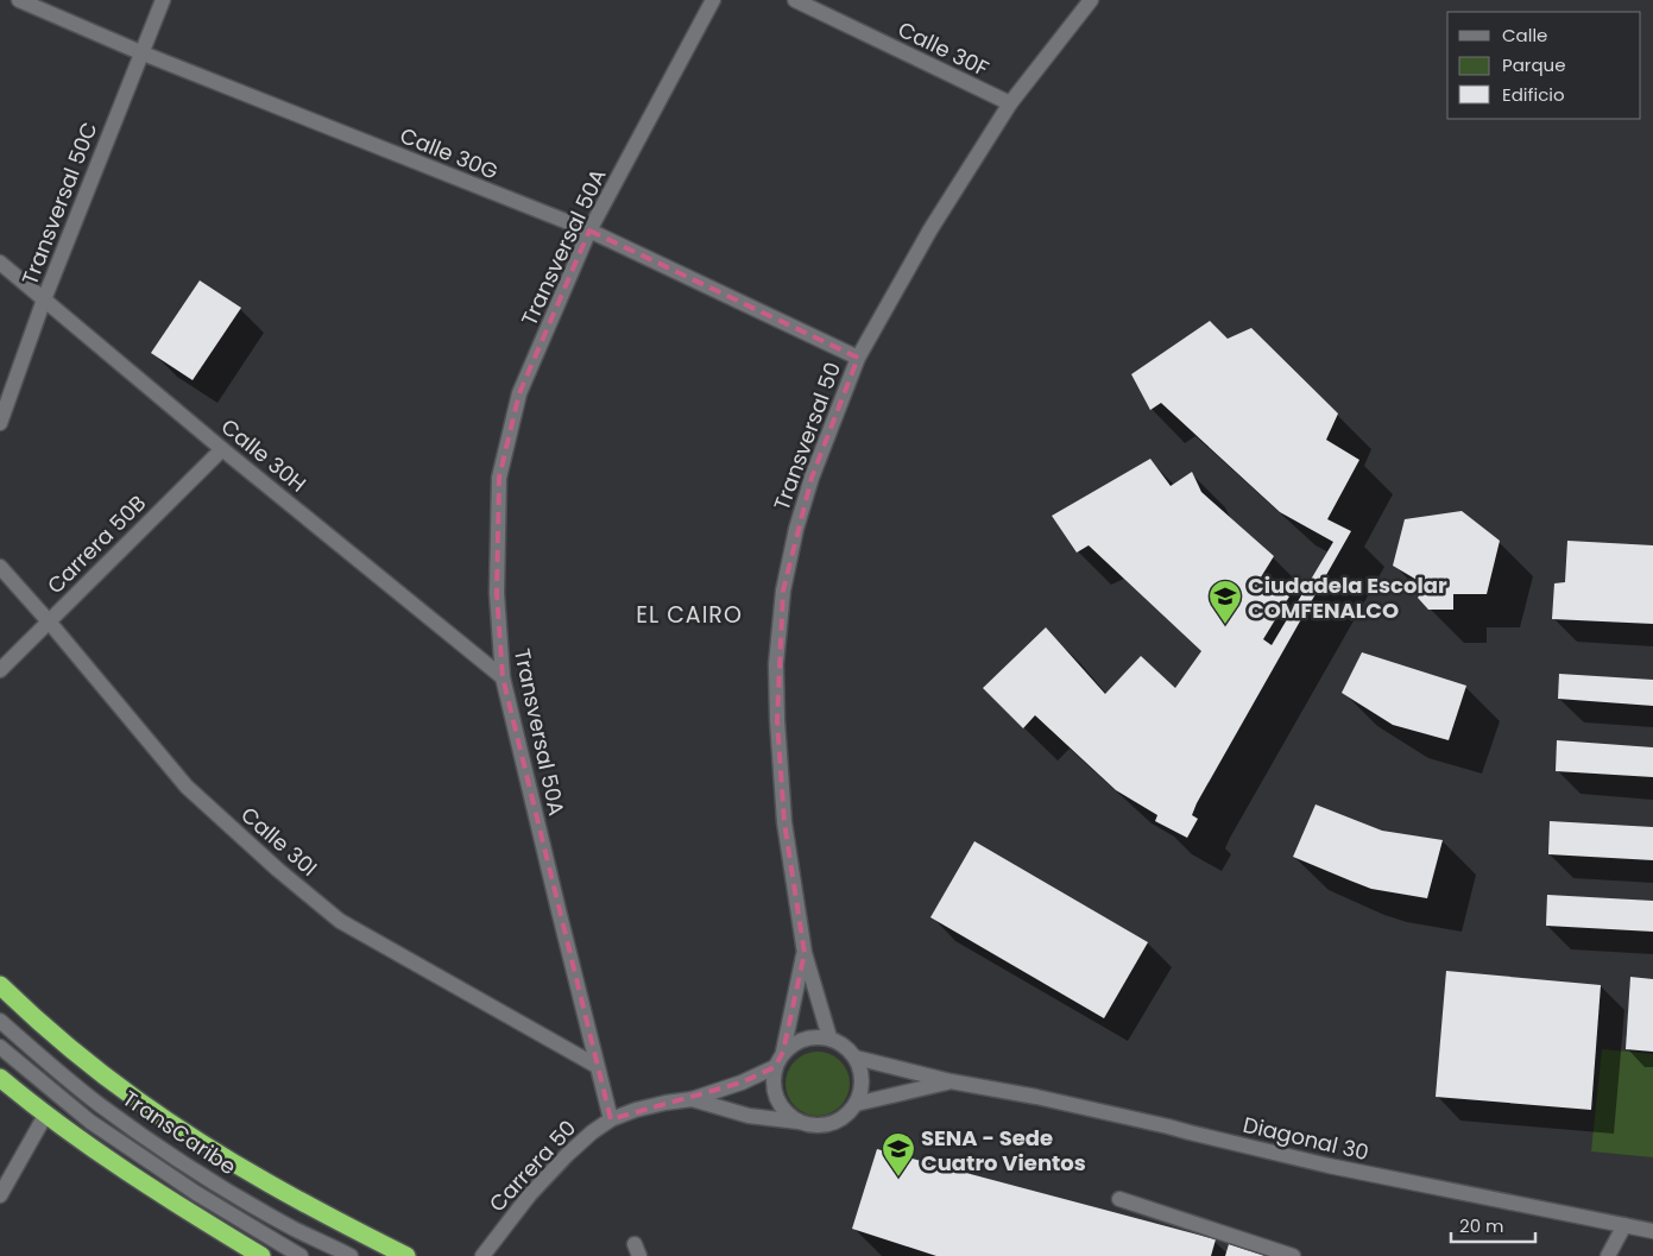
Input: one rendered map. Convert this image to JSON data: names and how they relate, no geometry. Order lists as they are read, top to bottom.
{
  "streets": {
    "street": [
      "Calle 30F",
      "Calle 30G",
      "Transversal 50C",
      "Transversal 50A",
      "Transversal 50",
      "Calle 30H",
      "Carrera 50B",
      "Calle 30I",
      "TransCaribe",
      "Diagonal 30",
      "Carrera 50"
    ]
  },
  "crossings": [
    ["Calle 30F", "Transversal 50"],
    ["Calle 30G", "Transversal 50C"],
    ["Calle 30G", "Transversal 50A"],
    ["Calle 30G", "Transversal 50"],
    ["Transversal 50C", "Calle 30H"],
    ["Transversal 50A", "Calle 30H"],
    ["Transversal 50A", "Calle 30I"],
    ["Transversal 50A", "Carrera 50"],
    ["Transversal 50", "Diagonal 30"],
    ["Transversal 50", "Carrera 50"],
    ["Calle 30H", "Carrera 50B"],
    ["Carrera 50B", "Calle 30I"],
    ["Diagonal 30", "Carrera 50"]
  ],
  "districts": ["EL CAIRO"],
  "places": {
    "school or university": ["Ciudadela Escolar COMFENALCO", "SENA - Sede Cuatro Vientos"]
  },
  "legend": ["Calle", "Parque", "Edificio"],
  "scale_bar": "20 m"
}
